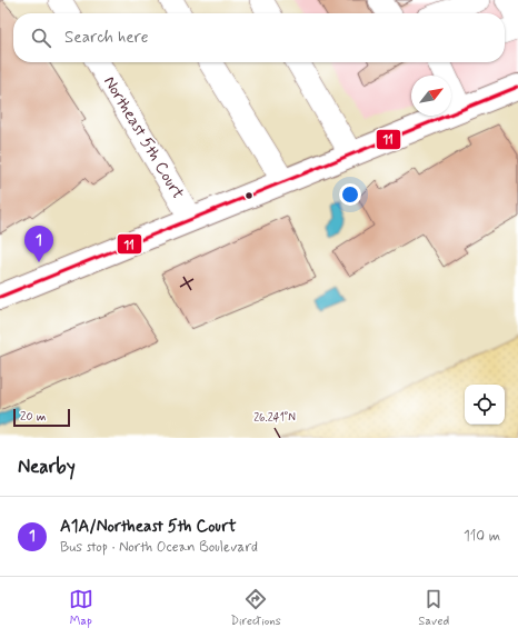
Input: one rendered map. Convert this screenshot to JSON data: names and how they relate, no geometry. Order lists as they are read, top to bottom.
{
  "streets": {
    "street": ["Northeast 5th Court"]
  },
  "lines": ["transit line 11"],
  "scale_bar": "20 m",
  "north": "top right",
  "page": {
    "search": "Search here",
    "pins": "1",
    "scale": "20 m",
    "heading": "Nearby",
    "list": [
      {
        "mark": "1",
        "name": "A1A/Northeast 5th Court",
        "note": "Bus stop · North Ocean Boulevard",
        "value": "110 m"
      }
    ],
    "nav": ["Map", "Directions", "Saved"]
  },
  "coordinates": ["26.241°N"]
}
